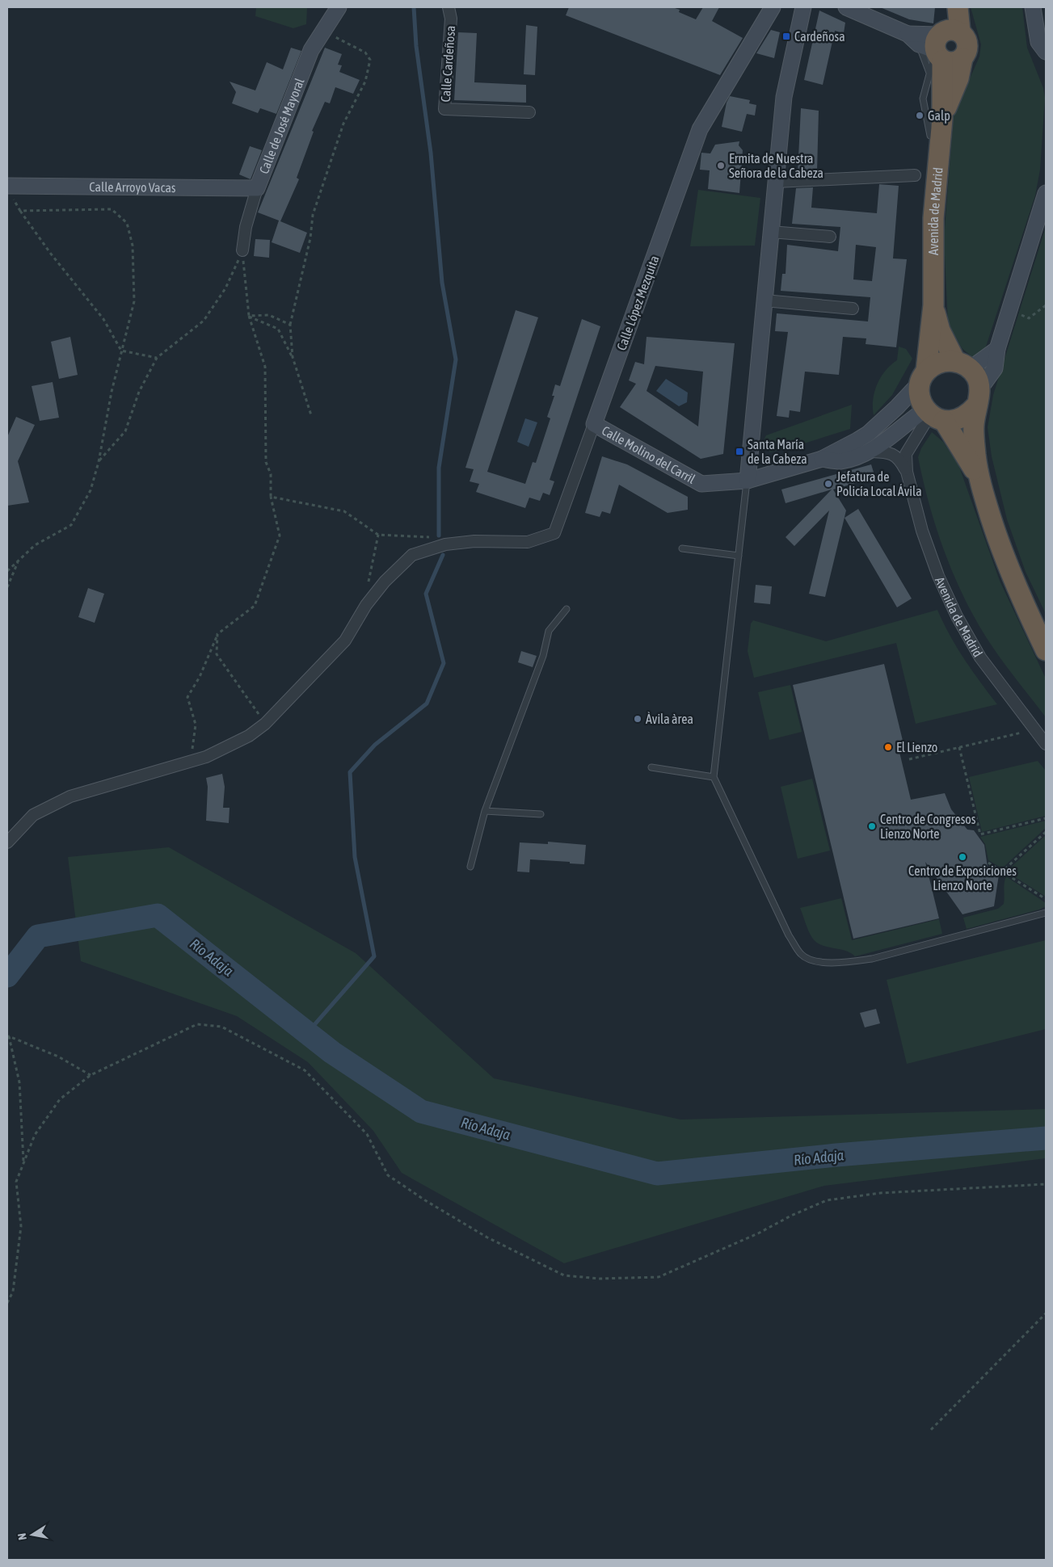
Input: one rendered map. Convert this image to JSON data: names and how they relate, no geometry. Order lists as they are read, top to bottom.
{
  "streets": {
    "highway": ["Avenida de Madrid"],
    "street": [
      "Calle Cardeñosa",
      "Calle de José Mayoral",
      "Calle Arroyo Vacas",
      "Calle López Mezquita",
      "Calle Molino del Carril"
    ]
  },
  "crossings": [
    ["Calle de José Mayoral", "Calle Arroyo Vacas"],
    ["Avenida de Madrid", "Calle Molino del Carril"],
    ["Calle López Mezquita", "Calle Molino del Carril"]
  ],
  "water": ["Río Adaja"],
  "places": {
    "transit": ["Cardeñosa", "Santa María de la Cabeza"],
    "other": [
      "Galp",
      "Ermita de Nuestra Señora de la Cabeza",
      "Jefatura de Policía Local Ávila",
      "Àvila àrea",
      "El Lienzo",
      "Centro de Congresos Lienzo Norte",
      "Centro de Exposiciones Lienzo Norte"
    ]
  },
  "north": "left"
}
